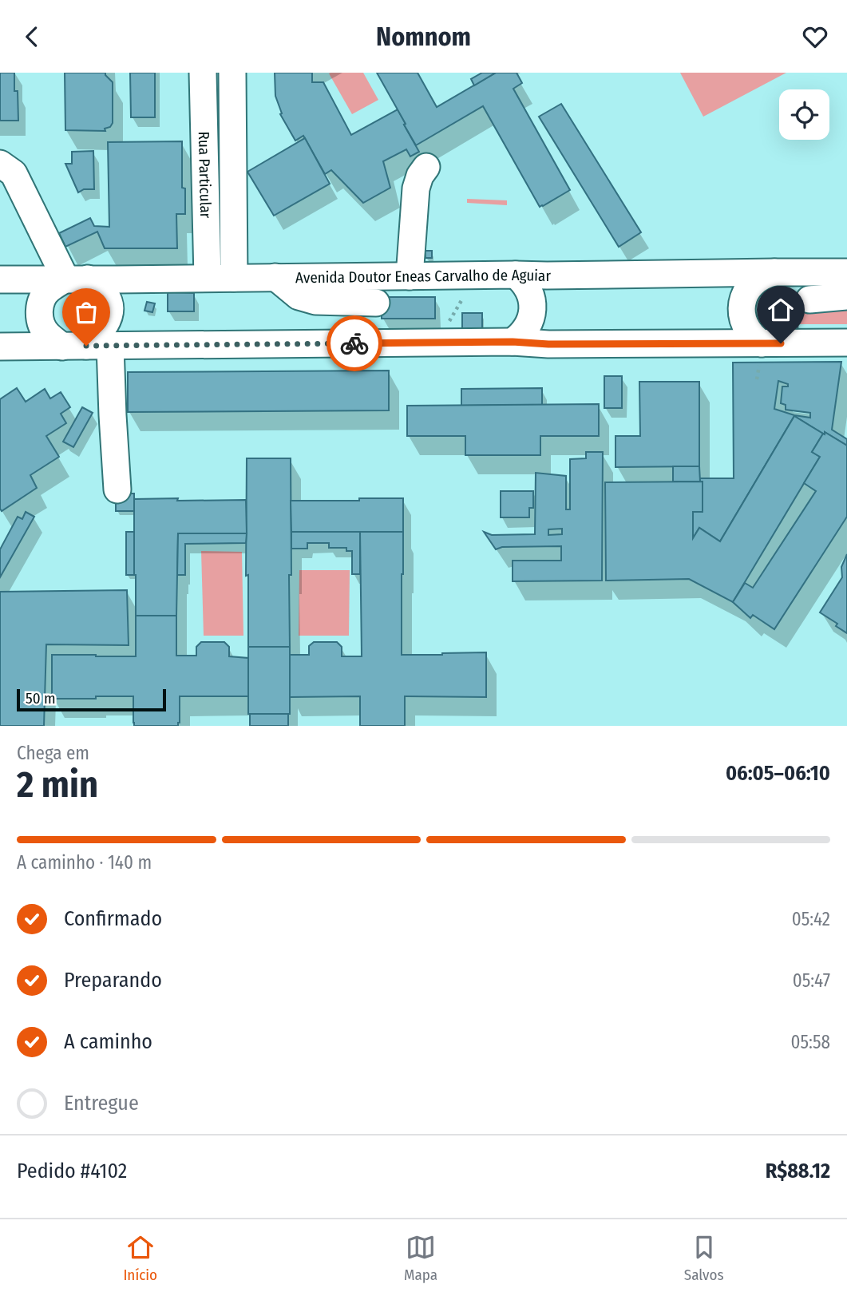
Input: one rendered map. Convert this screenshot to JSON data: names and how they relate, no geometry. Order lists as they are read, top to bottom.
{
  "streets": {
    "street": ["Rua Particular", "Avenida Doutor Eneas Carvalho de Aguiar"]
  },
  "crossings": [
    ["Rua Particular", "Avenida Doutor Eneas Carvalho de Aguiar"]
  ],
  "scale_bar": "50 m",
  "page": {
    "header": "Nomnom",
    "scale": "50 m",
    "heading": ["2 min", "Chega em", "06:05–06:10"],
    "panel": ["Pedido #4102", "R$88.12"],
    "bar": "A caminho · 140 m",
    "list": [
      ["Confirmado", "05:42"],
      ["Preparando", "05:47"],
      ["A caminho", "05:58"],
      "Entregue"
    ],
    "tabs": ["Início", "Mapa", "Salvos"]
  }
}
